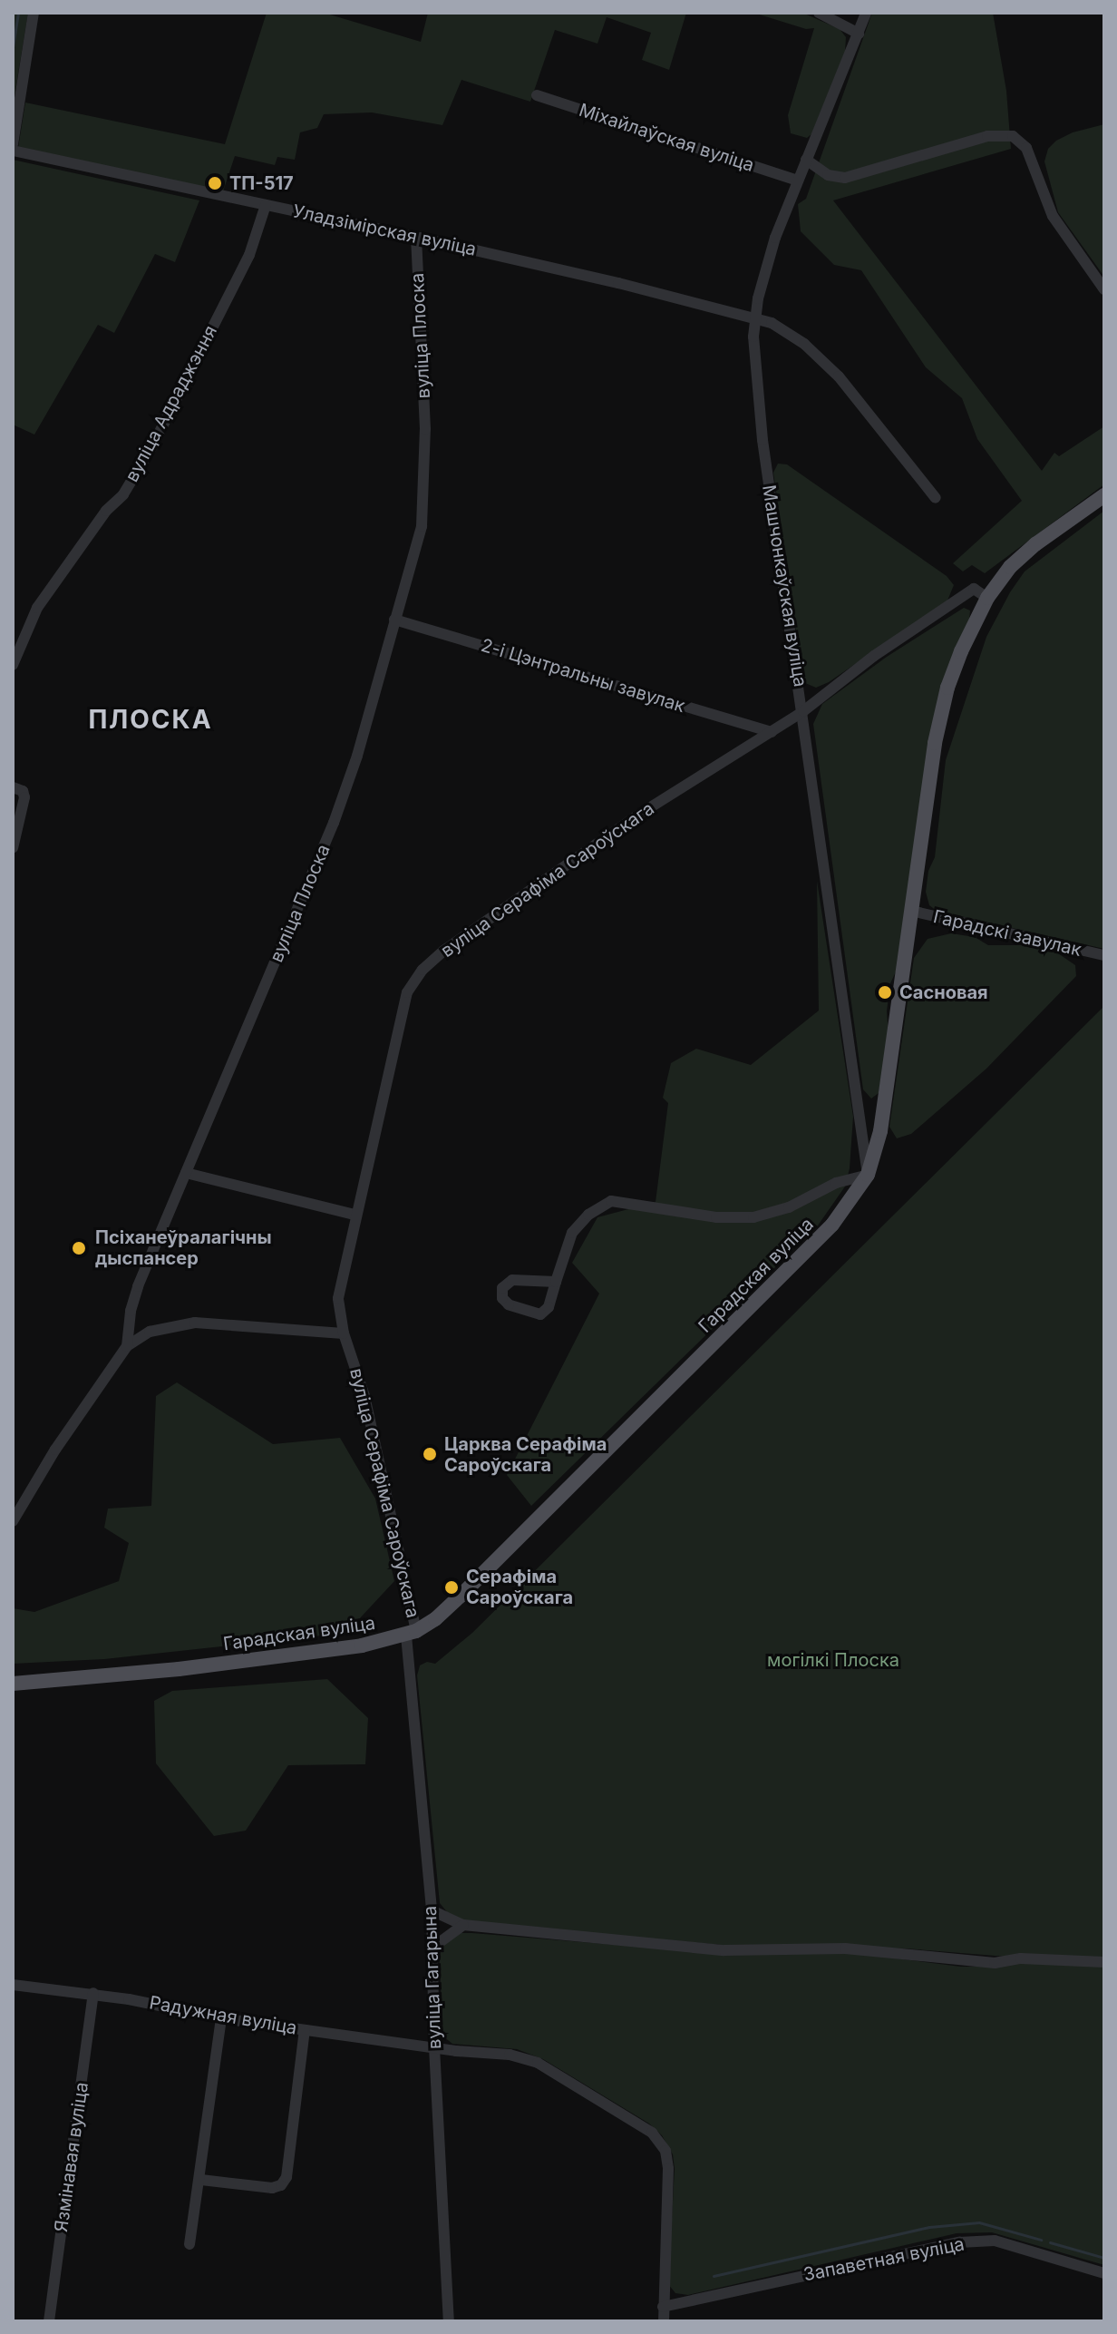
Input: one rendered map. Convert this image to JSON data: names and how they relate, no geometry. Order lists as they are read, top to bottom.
{
  "streets": {
    "main road": ["Гарадская вуліца"],
    "street": [
      "Міхайлаўская вуліца",
      "Уладзімірская вуліца",
      "вуліца Плоска",
      "вуліца Адраджэння",
      "Машчонкаўская вуліца",
      "2-і Цэнтральны завулак",
      "вуліца Серафіма Сароўскага",
      "Гарадскі завулак",
      "вуліца Гагарына",
      "Радужная вуліца",
      "Язмінавая вуліца",
      "Запаветная вуліца"
    ]
  },
  "crossings": [
    ["Міхайлаўская вуліца", "Машчонкаўская вуліца"],
    ["Уладзімірская вуліца", "вуліца Плоска"],
    ["Уладзімірская вуліца", "вуліца Адраджэння"],
    ["Уладзімірская вуліца", "Машчонкаўская вуліца"],
    ["вуліца Плоска", "2-і Цэнтральны завулак"],
    ["Машчонкаўская вуліца", "вуліца Серафіма Сароўскага"],
    ["Машчонкаўская вуліца", "Гарадская вуліца"],
    ["2-і Цэнтральны завулак", "вуліца Серафіма Сароўскага"],
    ["вуліца Серафіма Сароўскага", "Гарадская вуліца"],
    ["вуліца Серафіма Сароўскага", "вуліца Гагарына"],
    ["Гарадскі завулак", "Гарадская вуліца"],
    ["Гарадская вуліца", "вуліца Гагарына"],
    ["вуліца Гагарына", "Радужная вуліца"],
    ["Радужная вуліца", "Язмінавая вуліца"],
    ["Радужная вуліца", "Запаветная вуліца"]
  ],
  "districts": ["ПЛОСКА"],
  "parks": ["могілкі Плоска"],
  "places": [
    "ТП-517",
    "Сасновая",
    "Псіханеўралагічны дыспансер",
    "Царква Серафіма Сароўскага",
    "Серафіма Сароўскага"
  ]
}
